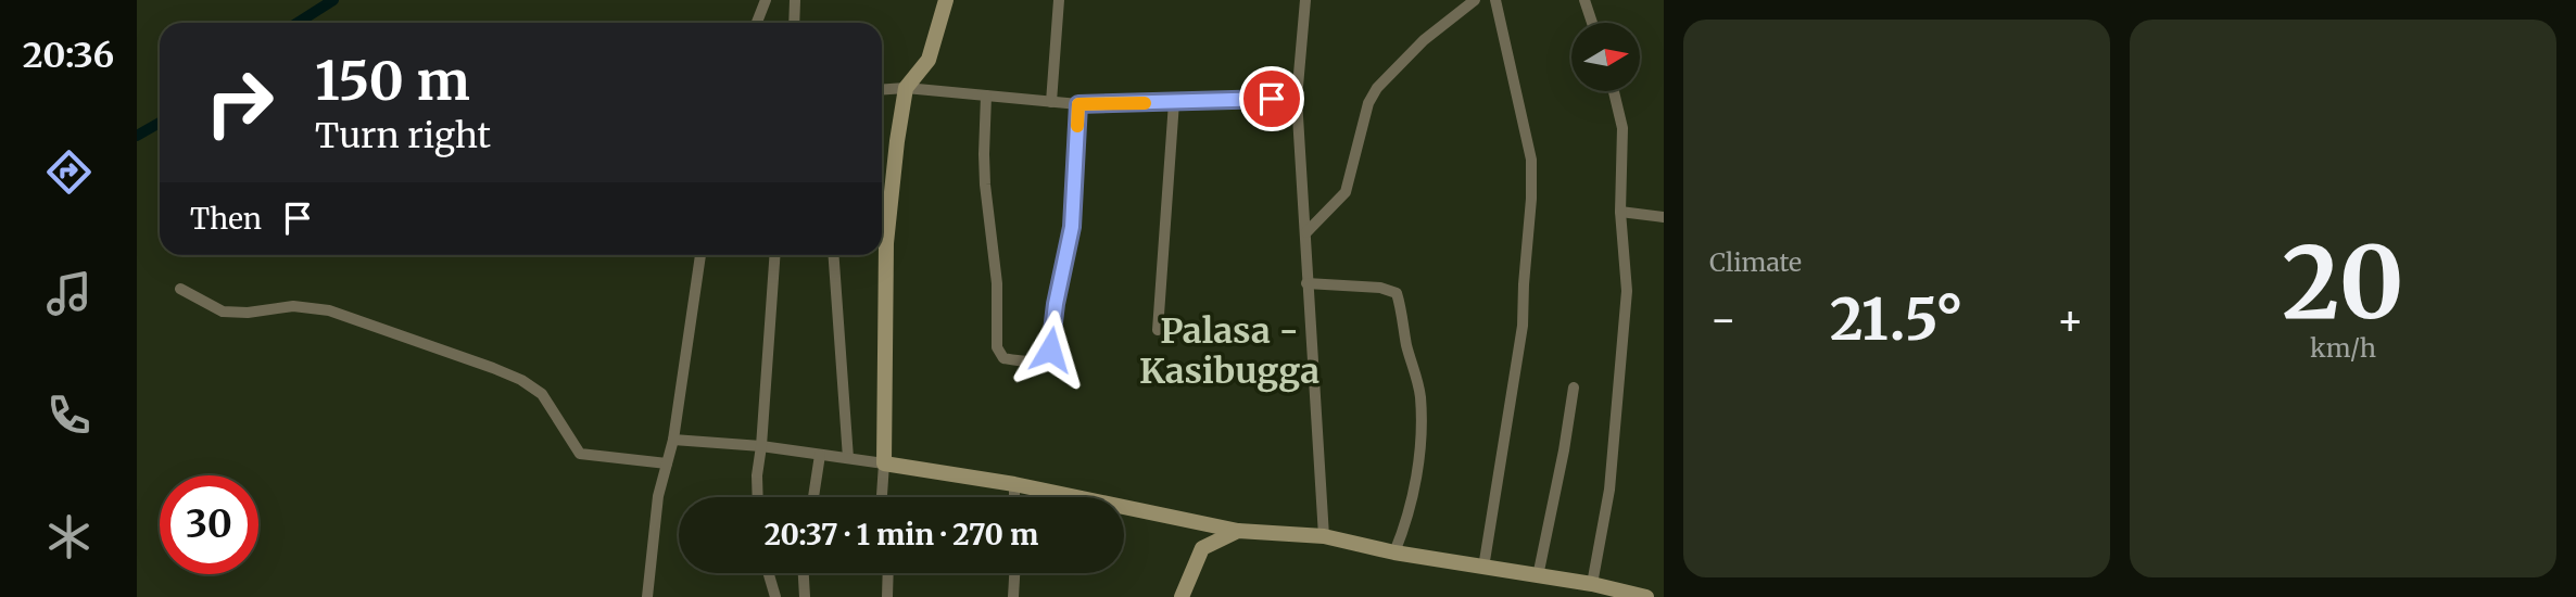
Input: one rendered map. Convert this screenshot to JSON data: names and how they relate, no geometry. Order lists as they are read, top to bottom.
{
  "districts": ["Palasa - Kasibugga"],
  "north": "right",
  "page": {
    "tabs": "20:36",
    "tile": [
      "Climate",
      ["20", "km/h"]
    ],
    "turn": ["150 m", "Turn right"],
    "then": "Then",
    "heat": ["−", "21.5°", "+"],
    "limit": "30",
    "trip": "20:37 · 1 min · 270 m"
  }
}
